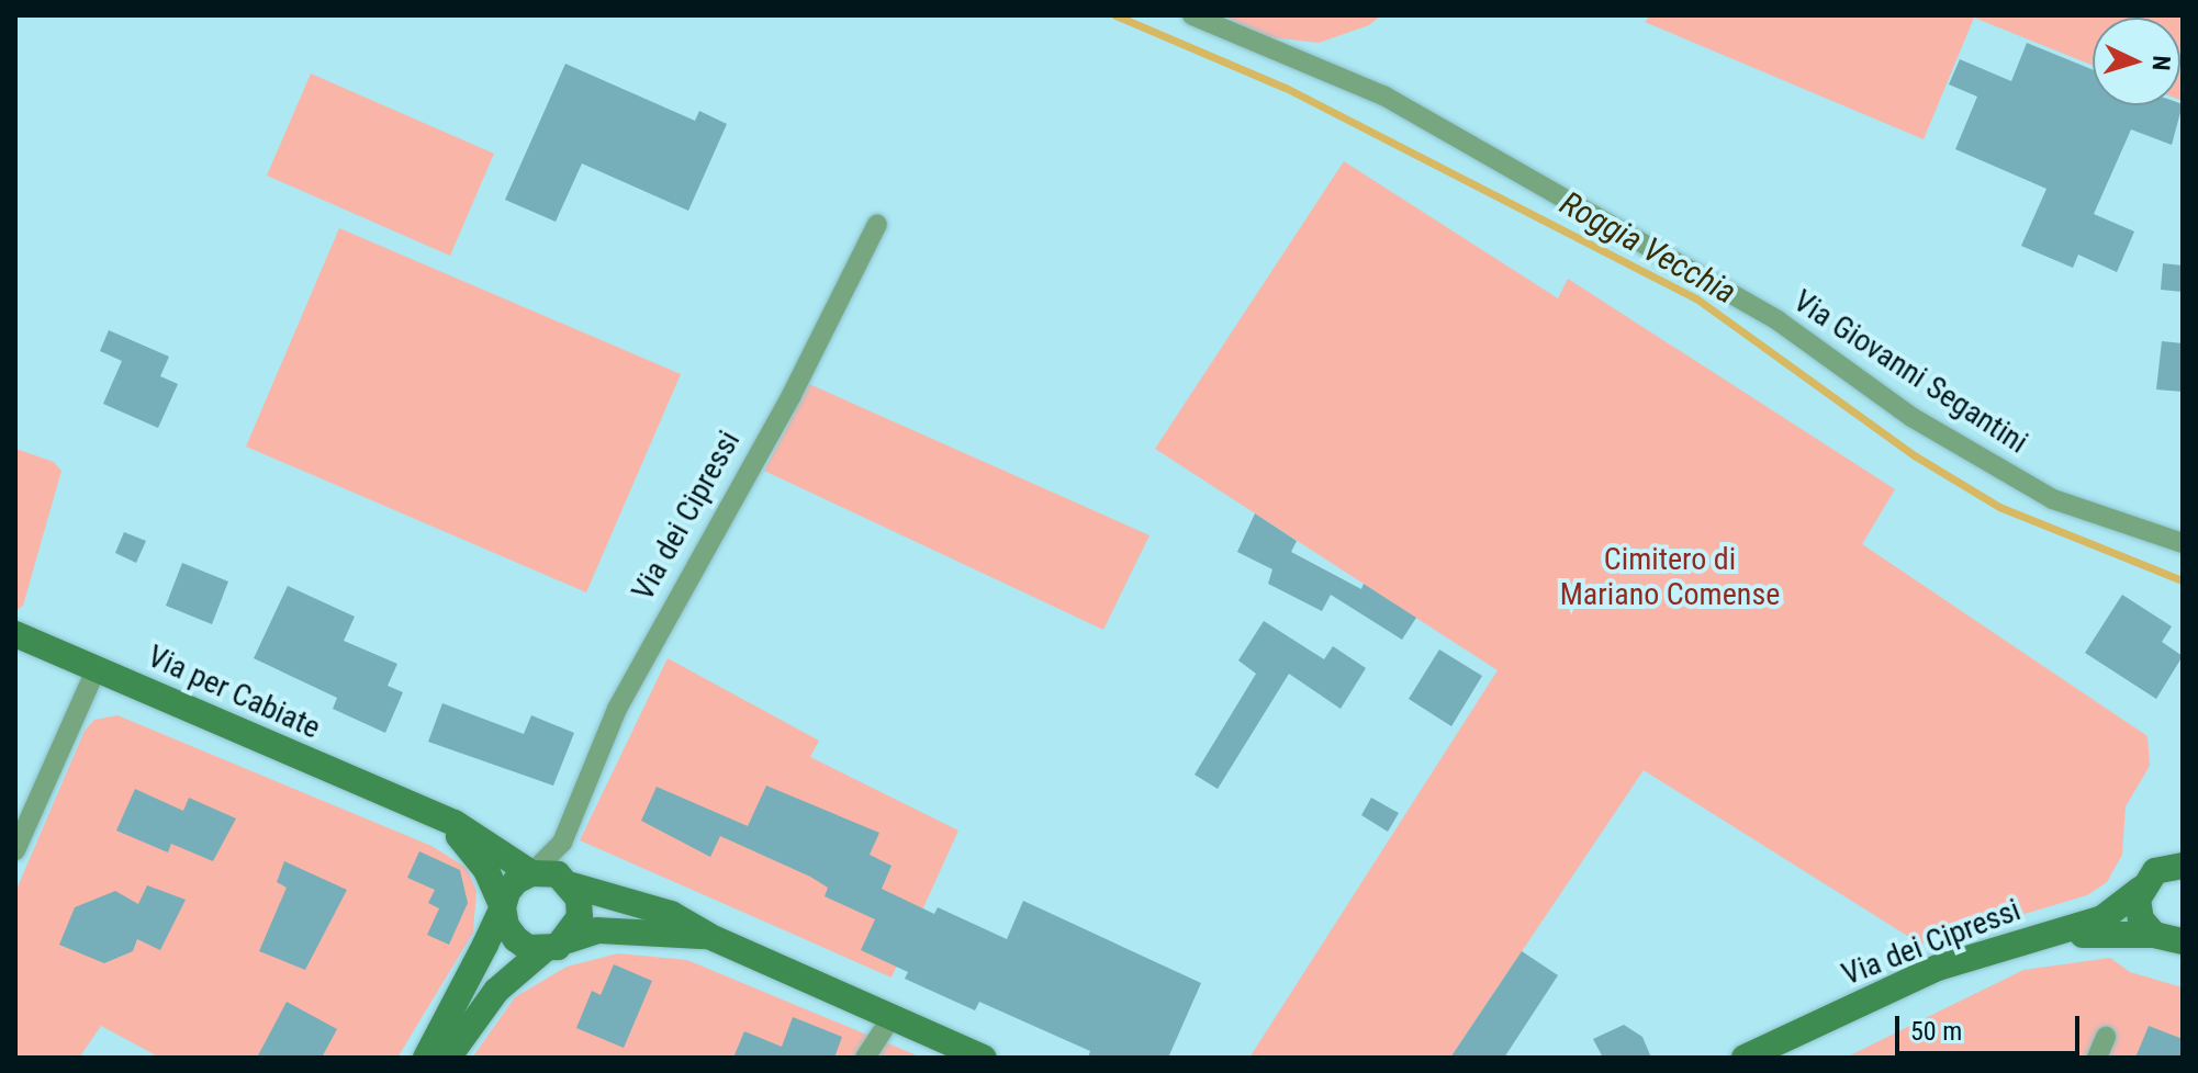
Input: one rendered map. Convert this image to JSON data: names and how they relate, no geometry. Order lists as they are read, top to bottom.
{
  "streets": {
    "main road": ["Via dei Cipressi", "Via per Cabiate"],
    "street": ["Via Giovanni Segantini"]
  },
  "water": ["Roggia Vecchia"],
  "parks": ["Cimitero di Mariano Comense"],
  "scale_bar": "50 m",
  "north": "right"
}
